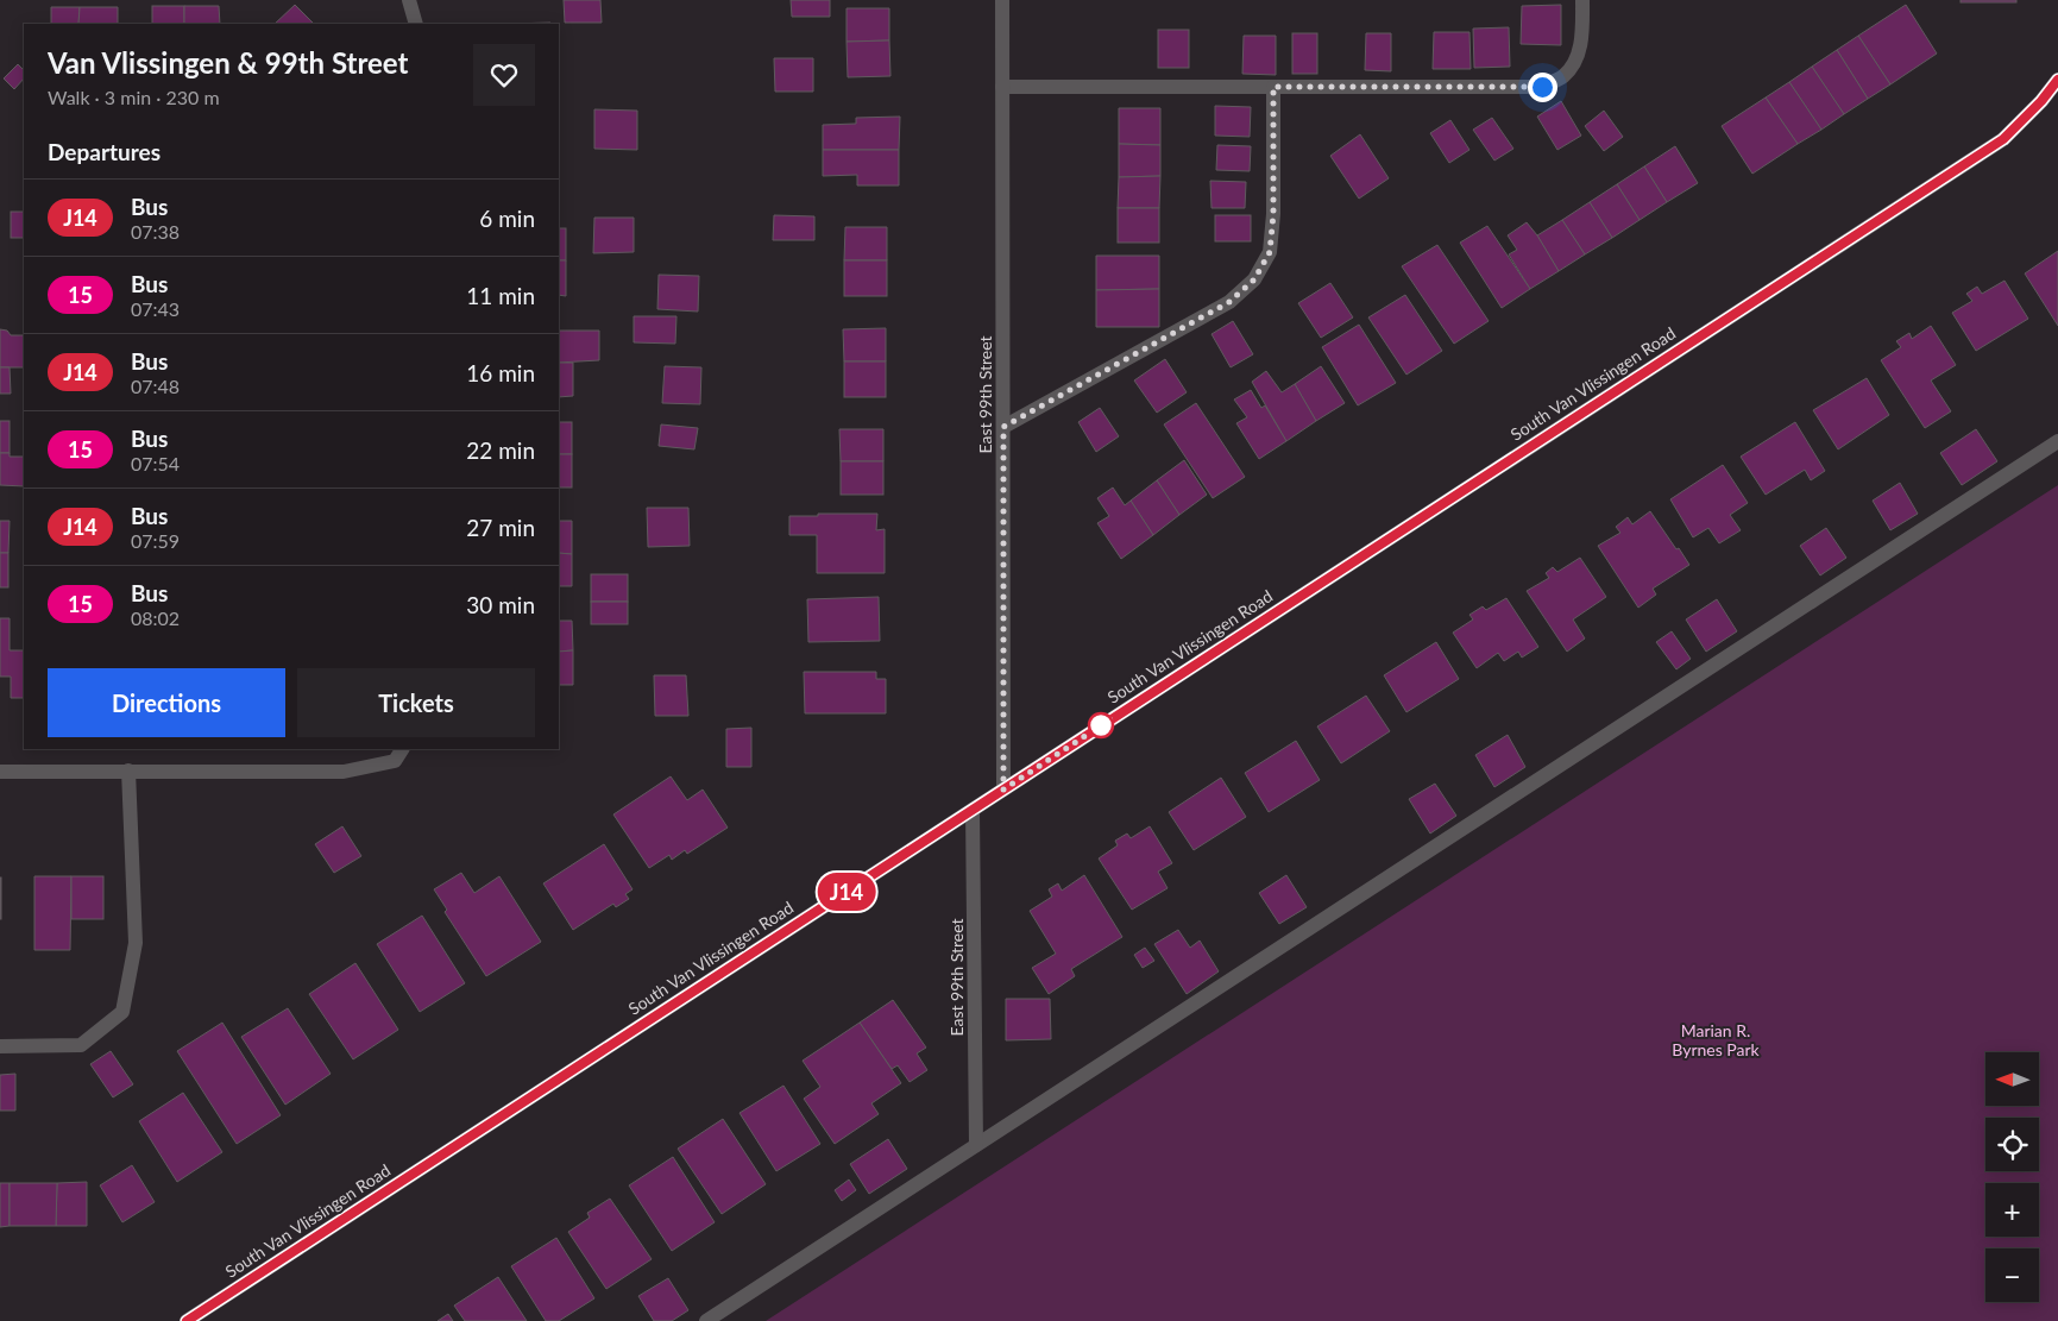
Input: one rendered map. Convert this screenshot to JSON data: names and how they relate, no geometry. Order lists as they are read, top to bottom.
{
  "streets": {
    "main road": ["South Van Vlissingen Road"],
    "street": ["East 99th Street"]
  },
  "crossings": [
    ["South Van Vlissingen Road", "East 99th Street"]
  ],
  "parks": ["Marian R. Byrnes Park"],
  "lines": ["bus line J14"],
  "north": "left",
  "page": {
    "on_map": "J14",
    "heading": [
      ["Van Vlissingen & 99th Street", "Walk · 3 min · 230 m"],
      "Departures"
    ],
    "list": [
      {
        "mark": "J14",
        "name": "Bus",
        "note": "07:38",
        "value": "6 min"
      },
      {
        "mark": "15",
        "name": "Bus",
        "note": "07:43",
        "value": "11 min"
      },
      {
        "mark": "J14",
        "name": "Bus",
        "note": "07:48",
        "value": "16 min"
      },
      {
        "mark": "15",
        "name": "Bus",
        "note": "07:54",
        "value": "22 min"
      },
      {
        "mark": "J14",
        "name": "Bus",
        "note": "07:59",
        "value": "27 min"
      },
      {
        "mark": "15",
        "name": "Bus",
        "note": "08:02",
        "value": "30 min"
      }
    ],
    "buttons": ["Directions", "Tickets"],
    "map_buttons": ["+", "−"]
  }
}
